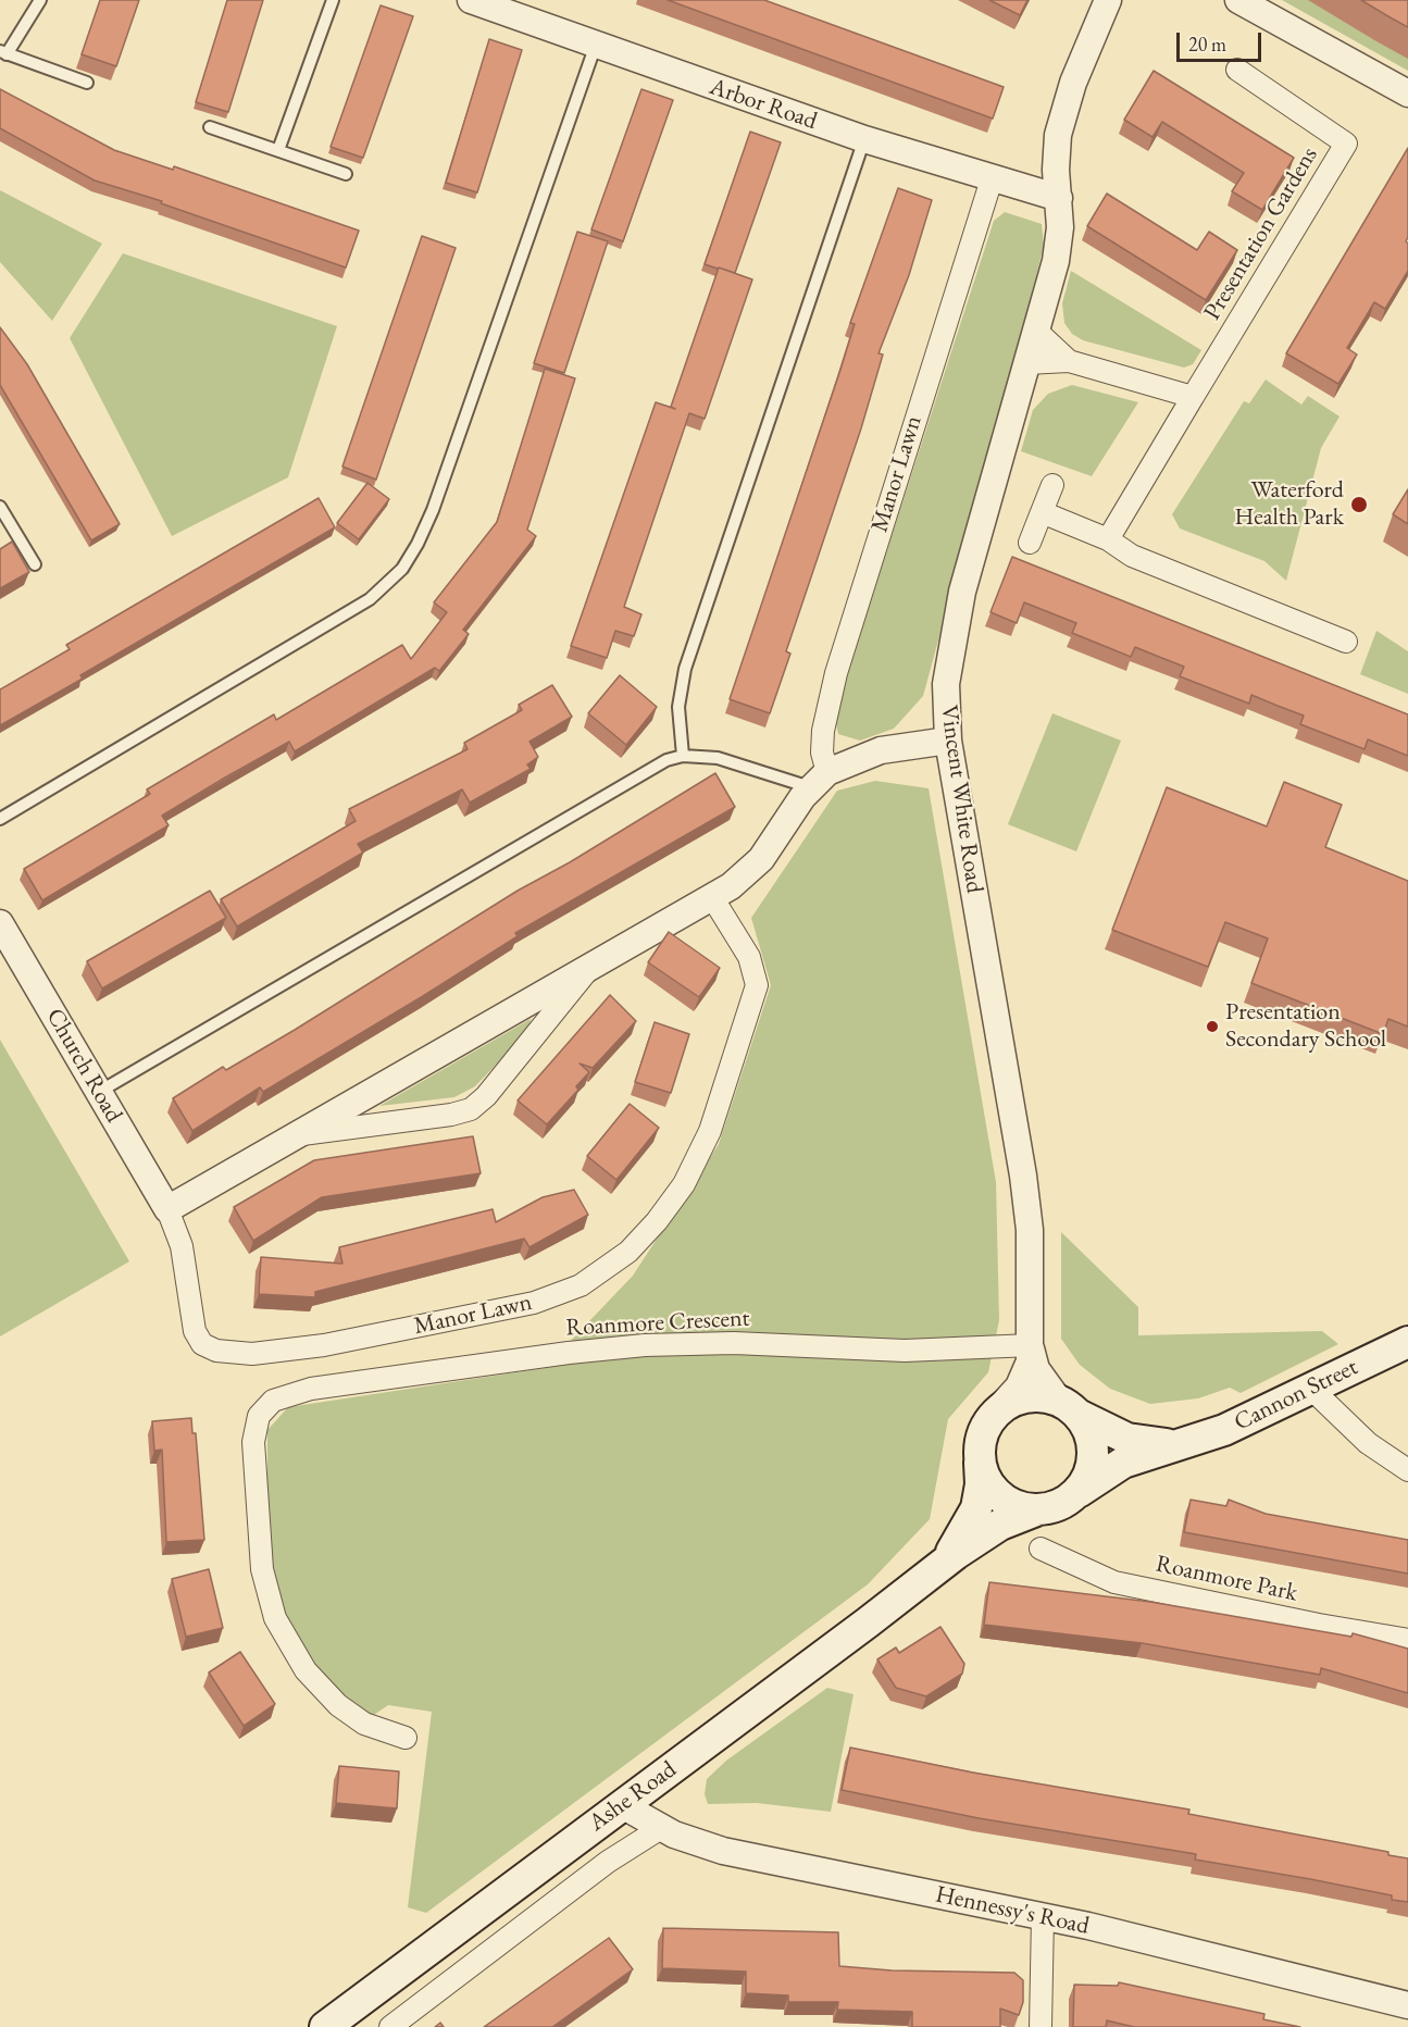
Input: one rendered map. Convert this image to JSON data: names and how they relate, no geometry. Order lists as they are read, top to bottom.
{
  "streets": {
    "main road": ["Cannon Street", "Ashe Road"],
    "street": [
      "Arbor Road",
      "Presentation Gardens",
      "Manor Lawn",
      "Vincent White Road",
      "Church Road",
      "Roanmore Crescent",
      "Roanmore Park",
      "Hennessy's Road"
    ]
  },
  "crossings": [
    ["Arbor Road", "Manor Lawn"],
    ["Arbor Road", "Vincent White Road"],
    ["Manor Lawn", "Church Road"],
    ["Vincent White Road", "Roanmore Crescent"],
    ["Vincent White Road", "Cannon Street"],
    ["Vincent White Road", "Ashe Road"],
    ["Cannon Street", "Ashe Road"],
    ["Ashe Road", "Hennessy's Road"]
  ],
  "places": ["Waterford Health Park", "Presentation Secondary School"],
  "scale_bar": "20 m"
}
